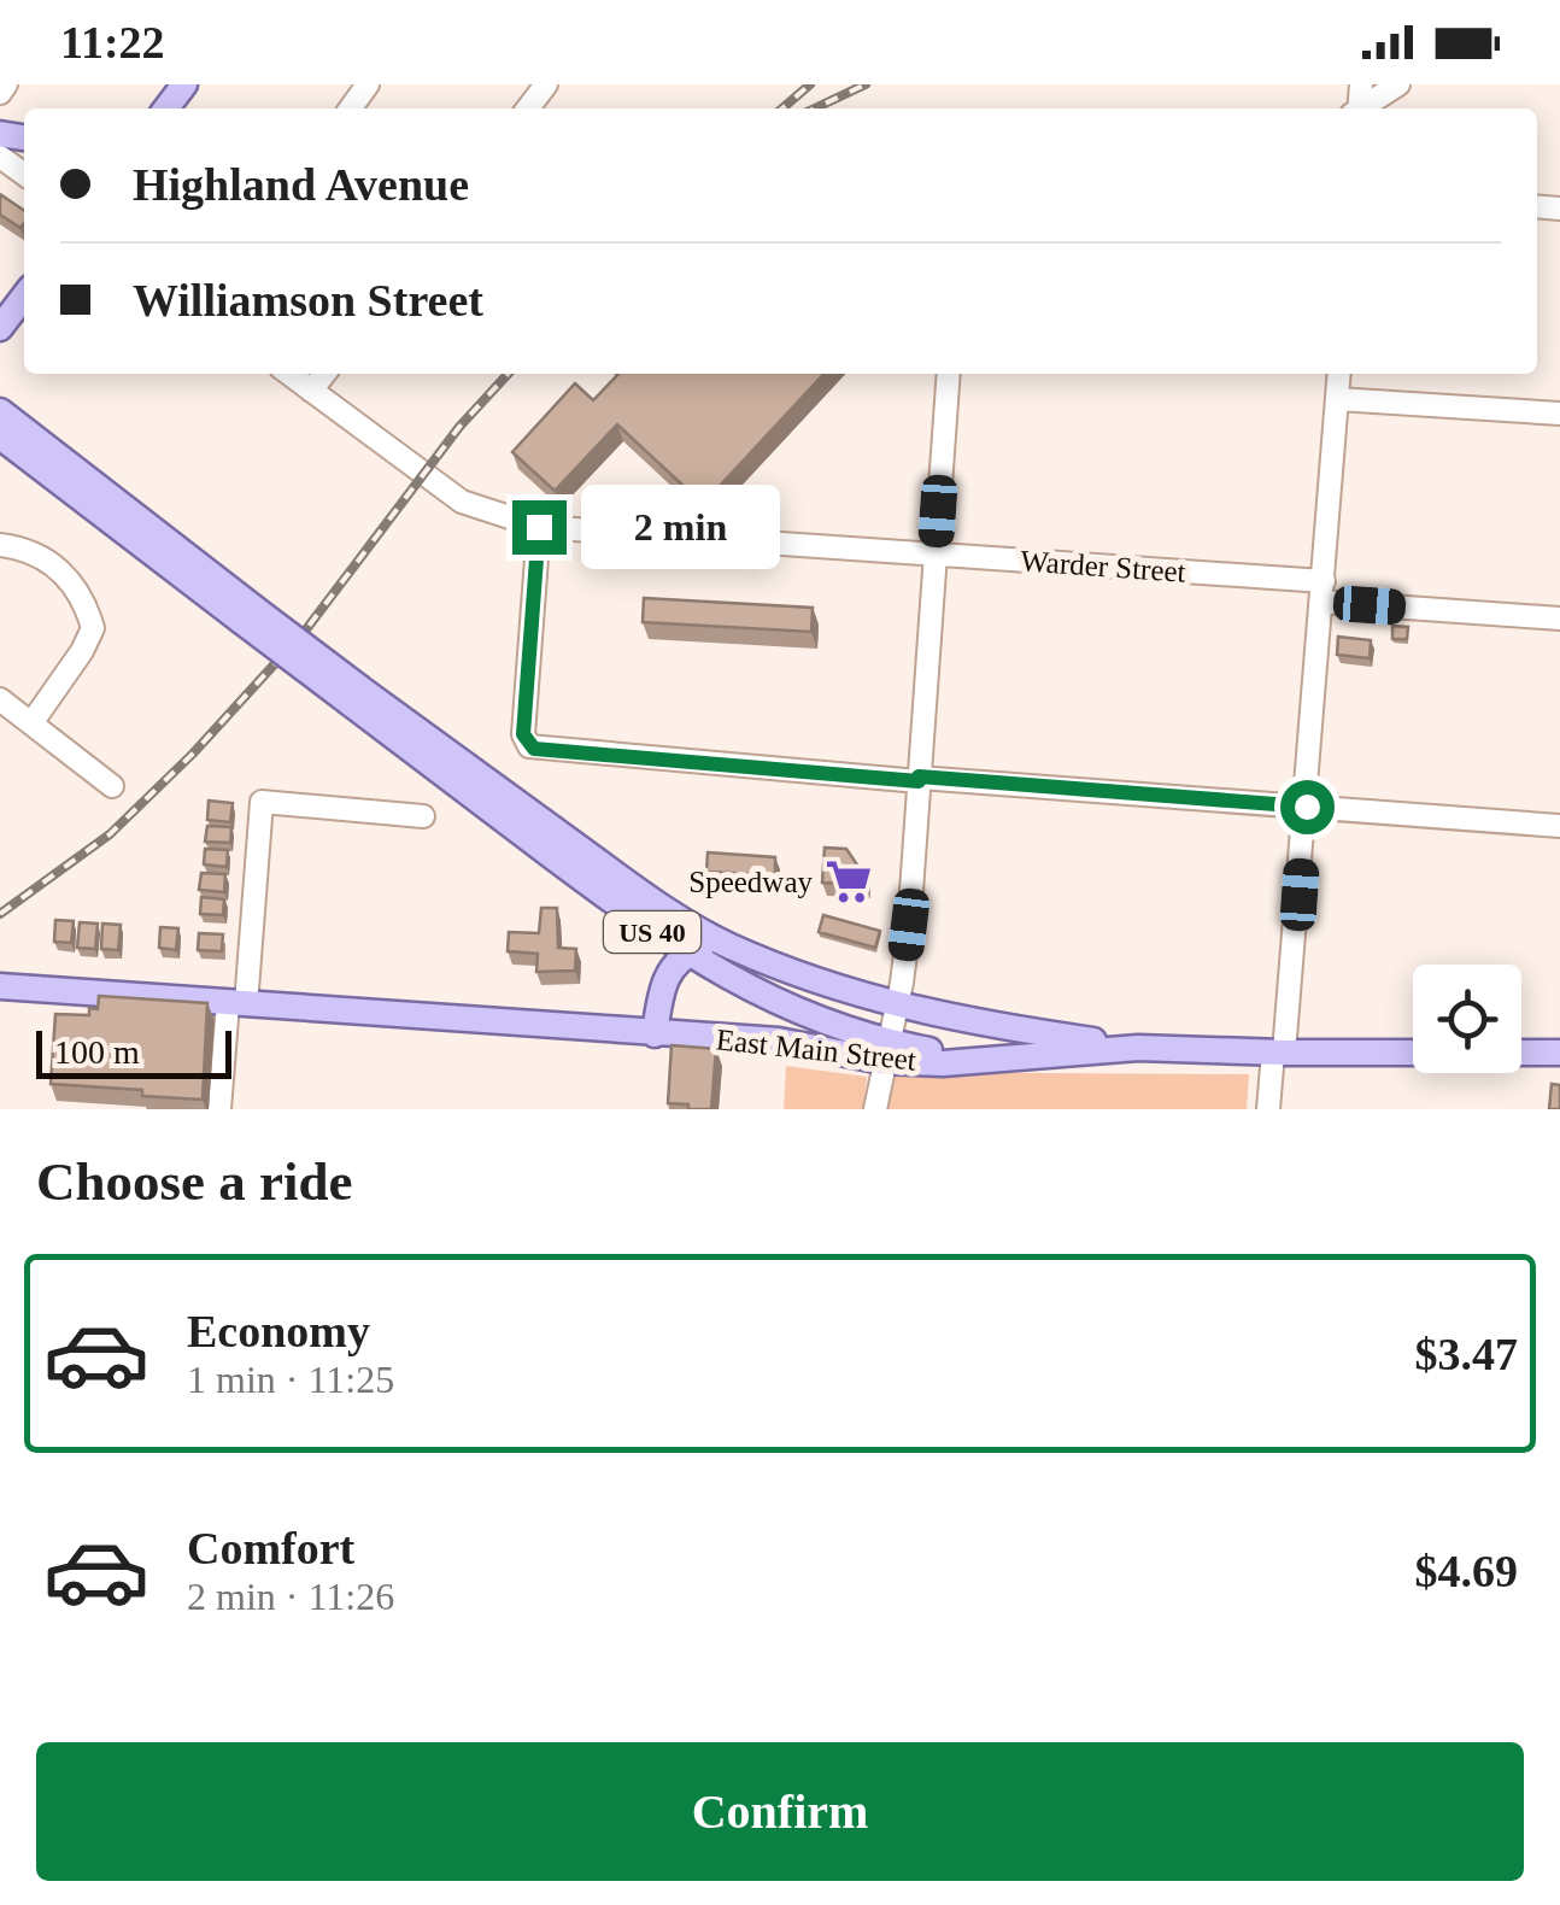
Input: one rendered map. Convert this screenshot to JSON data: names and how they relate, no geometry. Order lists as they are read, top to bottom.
{
  "streets": {
    "main road": ["US 40", "East Main Street"],
    "street": ["Warder Street"]
  },
  "crossings": [
    ["US 40", "East Main Street"]
  ],
  "places": {
    "supermarket": ["Speedway"]
  },
  "scale_bar": "100 m",
  "page": {
    "status": "11:22",
    "banner": ["Highland Avenue", "Williamson Street"],
    "bubble": "2 min",
    "scale": "100 m",
    "heading": "Choose a ride",
    "list": [
      {
        "name": "Economy",
        "note": "1 min · 11:25",
        "value": "$3.47"
      },
      {
        "name": "Comfort",
        "note": "2 min · 11:26",
        "value": "$4.69"
      }
    ],
    "buttons": "Confirm"
  }
}
